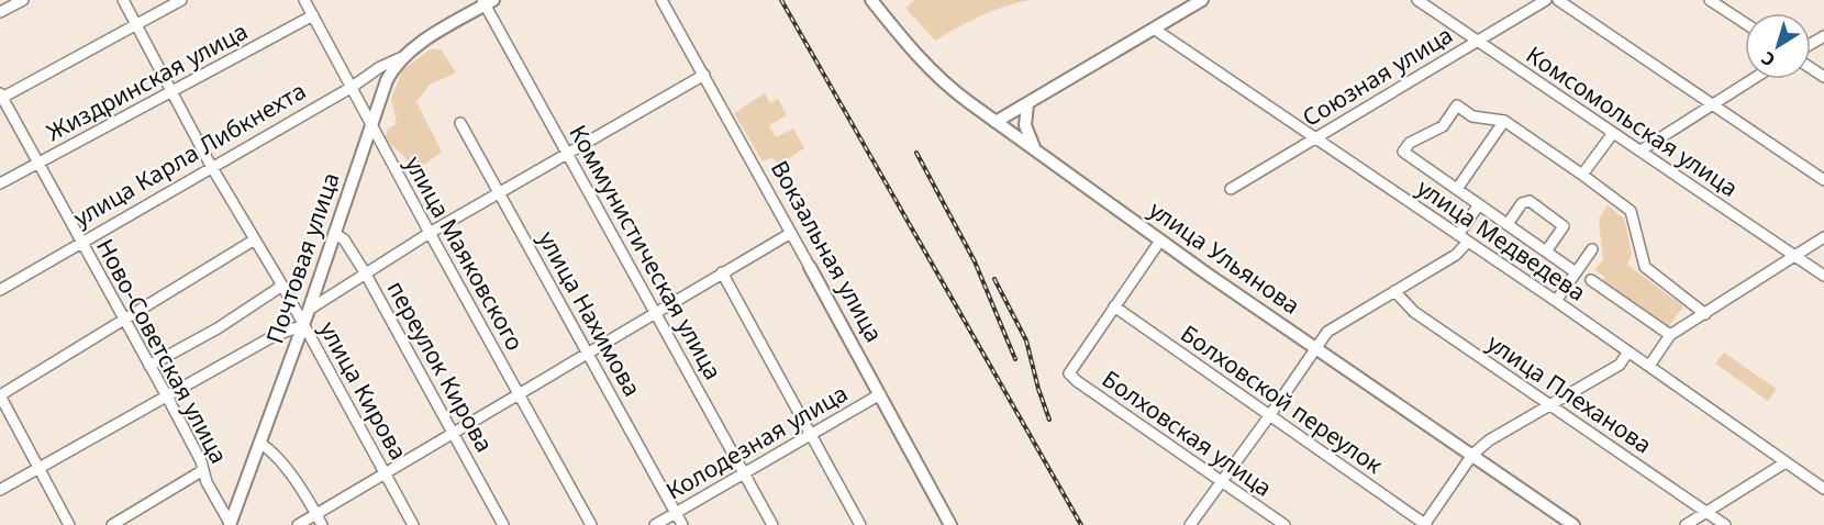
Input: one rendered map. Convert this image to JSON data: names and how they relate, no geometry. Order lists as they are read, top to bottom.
{
  "streets": {
    "main road": ["Вокзальная улица", "Почтовая улица", "улица Ульянова"],
    "street": [
      "Союзная улица",
      "Жиздринская улица",
      "Комсомольская улица",
      "улица Карла Либкнехта",
      "улица Медведева",
      "Коммунистическая улица",
      "улица Маяковского",
      "улица Нахимова",
      "Ново-Советская улица",
      "переулок Кирова",
      "улица Кирова",
      "улица Плеханова",
      "Болховской переулок",
      "Болховская улица",
      "Колодезная улица"
    ]
  },
  "crossings": [
    ["Союзная улица", "Комсомольская улица"],
    ["Союзная улица", "улица Медведева"],
    ["Жиздринская улица", "улица Маяковского"],
    ["Жиздринская улица", "Ново-Советская улица"],
    ["Жиздринская улица", "улица Кирова"],
    ["улица Карла Либкнехта", "улица Маяковского"],
    ["улица Карла Либкнехта", "Почтовая улица"],
    ["улица Карла Либкнехта", "Ново-Советская улица"],
    ["улица Карла Либкнехта", "улица Кирова"],
    ["Вокзальная улица", "Колодезная улица"],
    ["Коммунистическая улица", "Почтовая улица"],
    ["Коммунистическая улица", "Колодезная улица"],
    ["улица Маяковского", "Почтовая улица"],
    ["Почтовая улица", "Ново-Советская улица"],
    ["Почтовая улица", "переулок Кирова"],
    ["Почтовая улица", "улица Кирова"],
    ["улица Нахимова", "Колодезная улица"],
    ["Болховской переулок", "Болховская улица"]
  ],
  "north": "bottom left"
}
